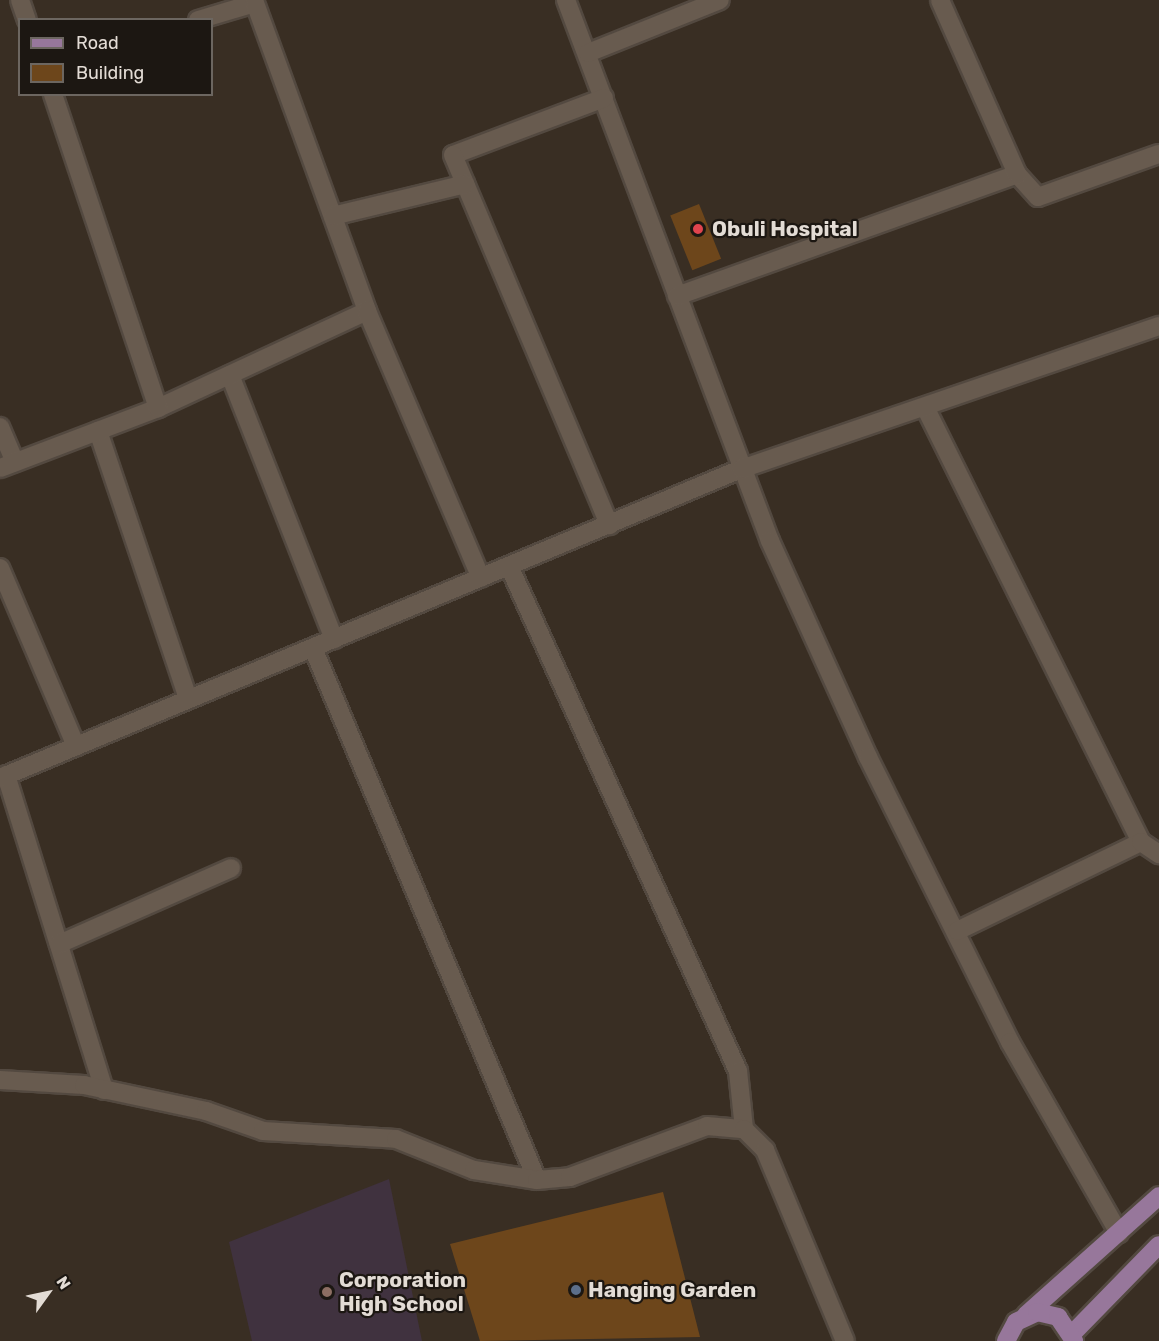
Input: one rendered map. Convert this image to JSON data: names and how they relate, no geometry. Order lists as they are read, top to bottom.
{
  "places": ["Obuli Hospital", "Hanging Garden", "Corporation High School"],
  "legend": ["Road", "Building"],
  "north": "top right"
}
